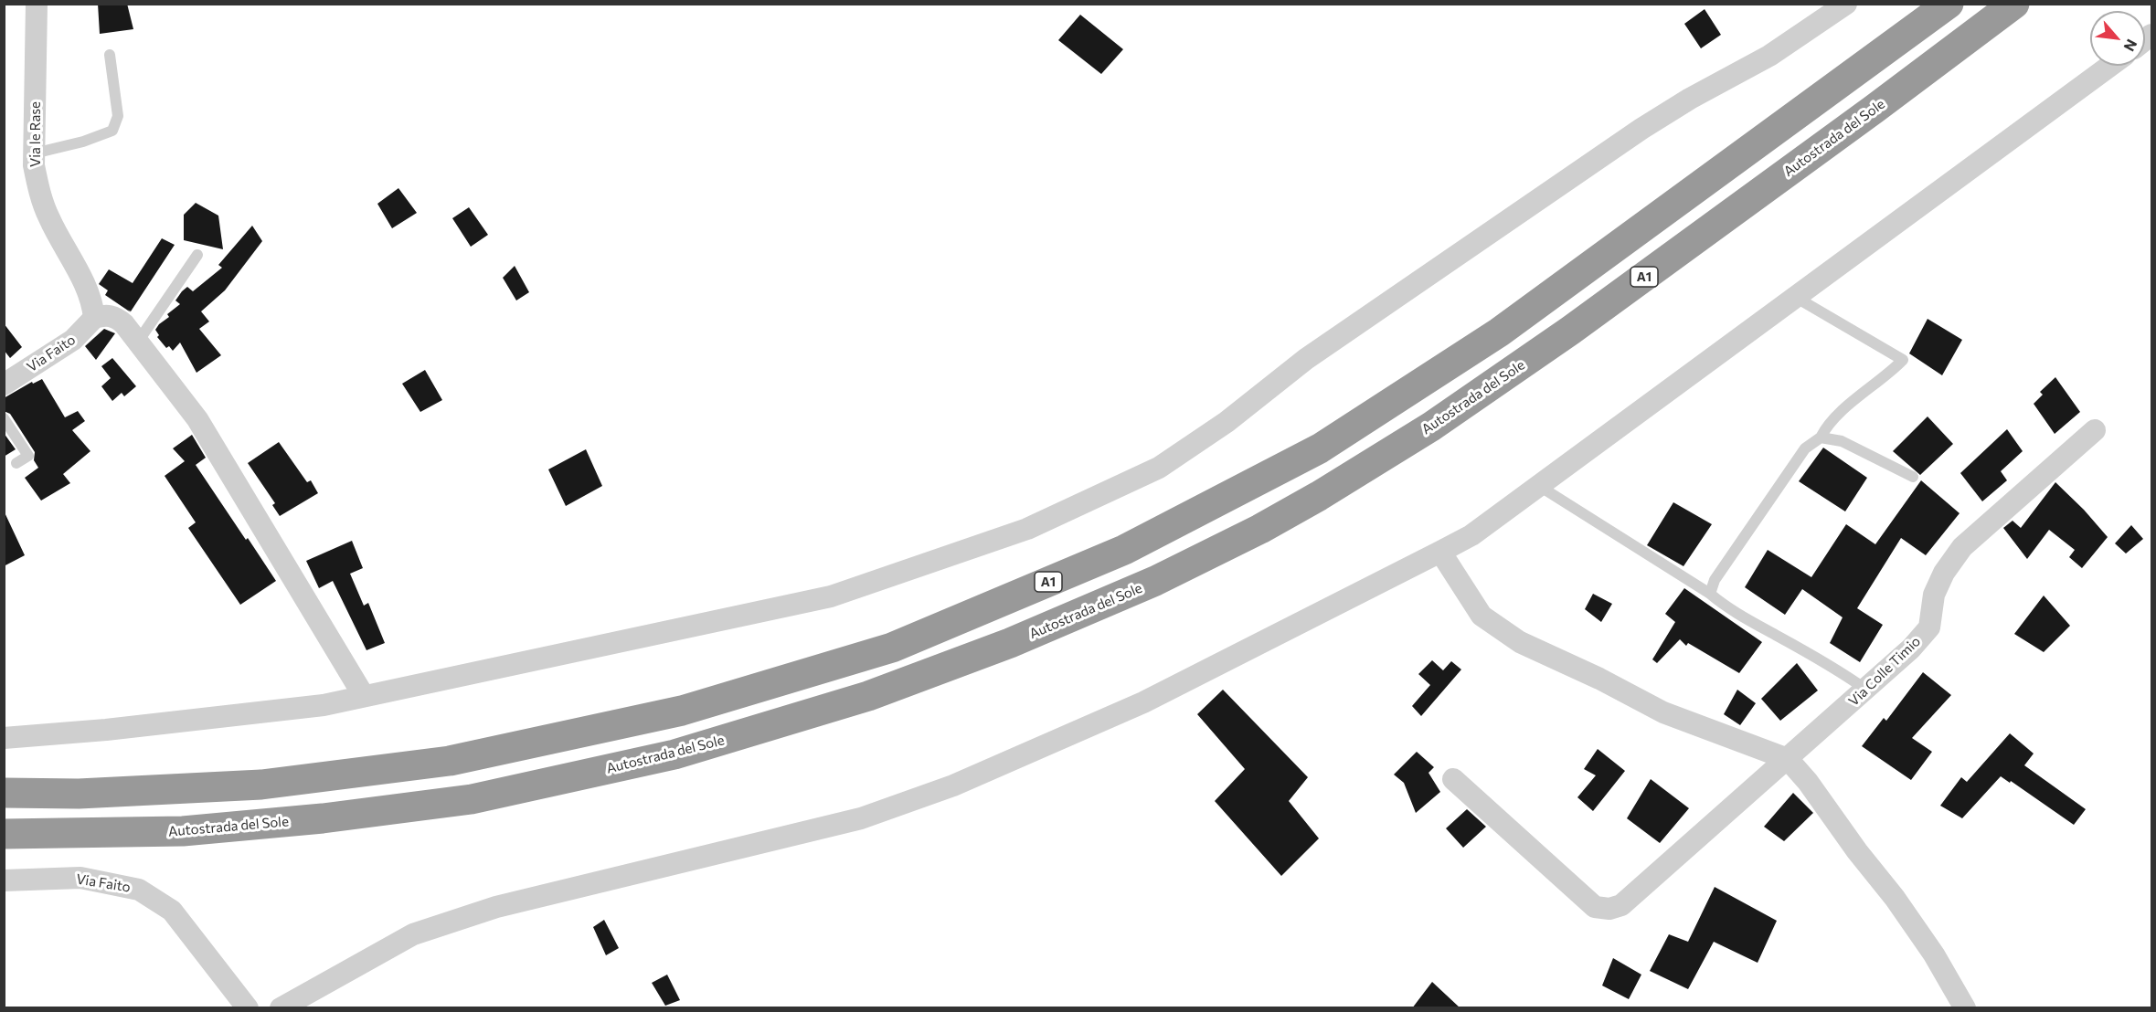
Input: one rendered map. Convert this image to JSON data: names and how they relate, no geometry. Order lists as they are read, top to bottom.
{
  "streets": {
    "highway": ["Autostrada del Sole", "A1"],
    "street": ["Via le Rase", "Via Faito", "Via Colle Timio"]
  },
  "crossings": [
    ["Via le Rase", "Via Faito"]
  ],
  "north": "bottom right"
}
